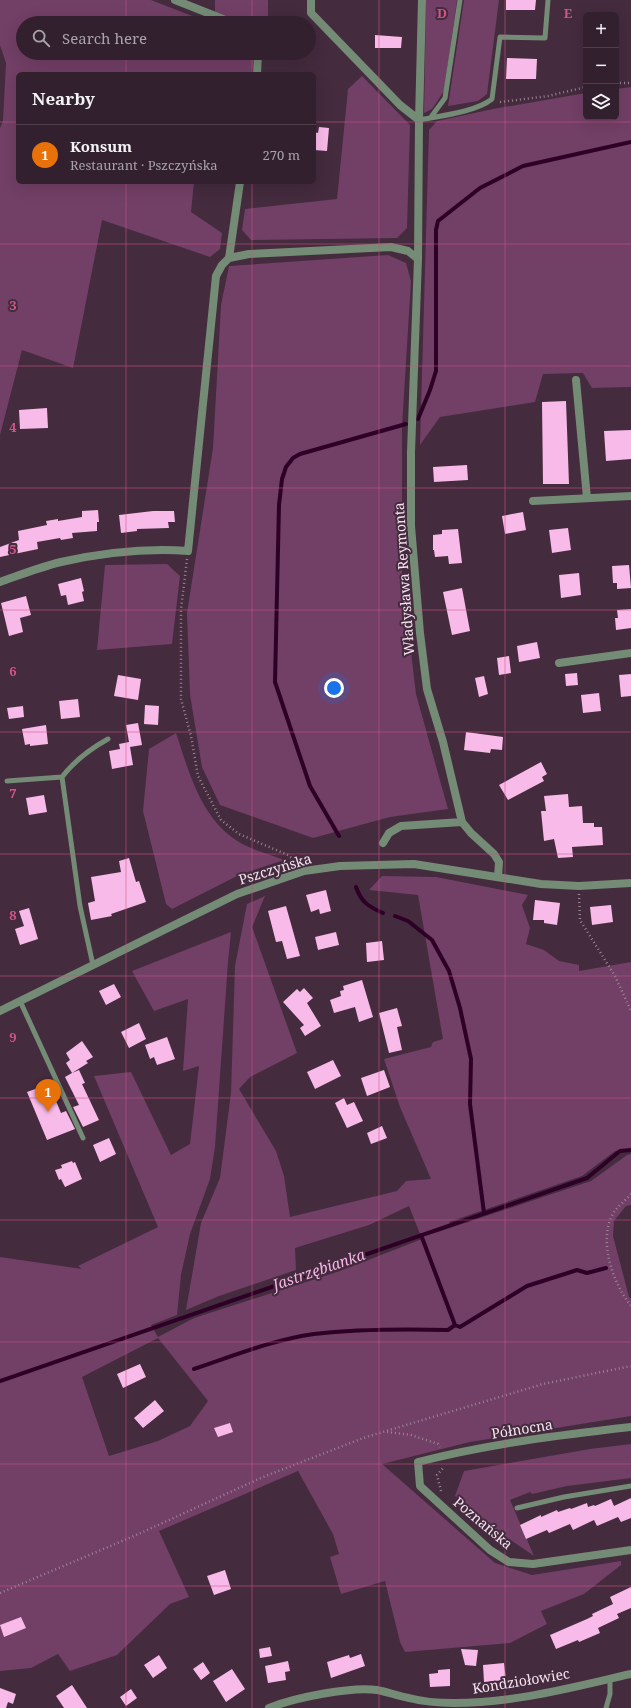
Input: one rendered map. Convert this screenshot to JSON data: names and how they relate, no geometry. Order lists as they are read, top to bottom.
{
  "streets": {
    "street": [
      "Władysława Reymonta",
      "Pszczyńska",
      "Północna",
      "Poznańska",
      "Kondziołowiec"
    ]
  },
  "crossings": [
    ["Władysława Reymonta", "Pszczyńska"],
    ["Północna", "Poznańska"]
  ],
  "water": ["Jastrzębianka"],
  "page": {
    "map_buttons": ["+", "−"],
    "search": "Search here",
    "heading": "Nearby",
    "list": [
      {
        "mark": "1",
        "name": "Konsum",
        "note": "Restaurant · Pszczyńska",
        "value": "270 m"
      }
    ],
    "pins": "1"
  },
  "grid": {
    "columns": ["D", "E"],
    "rows": [
      "3",
      "4",
      "5",
      "6",
      "7",
      "8",
      "9"
    ]
  }
}
